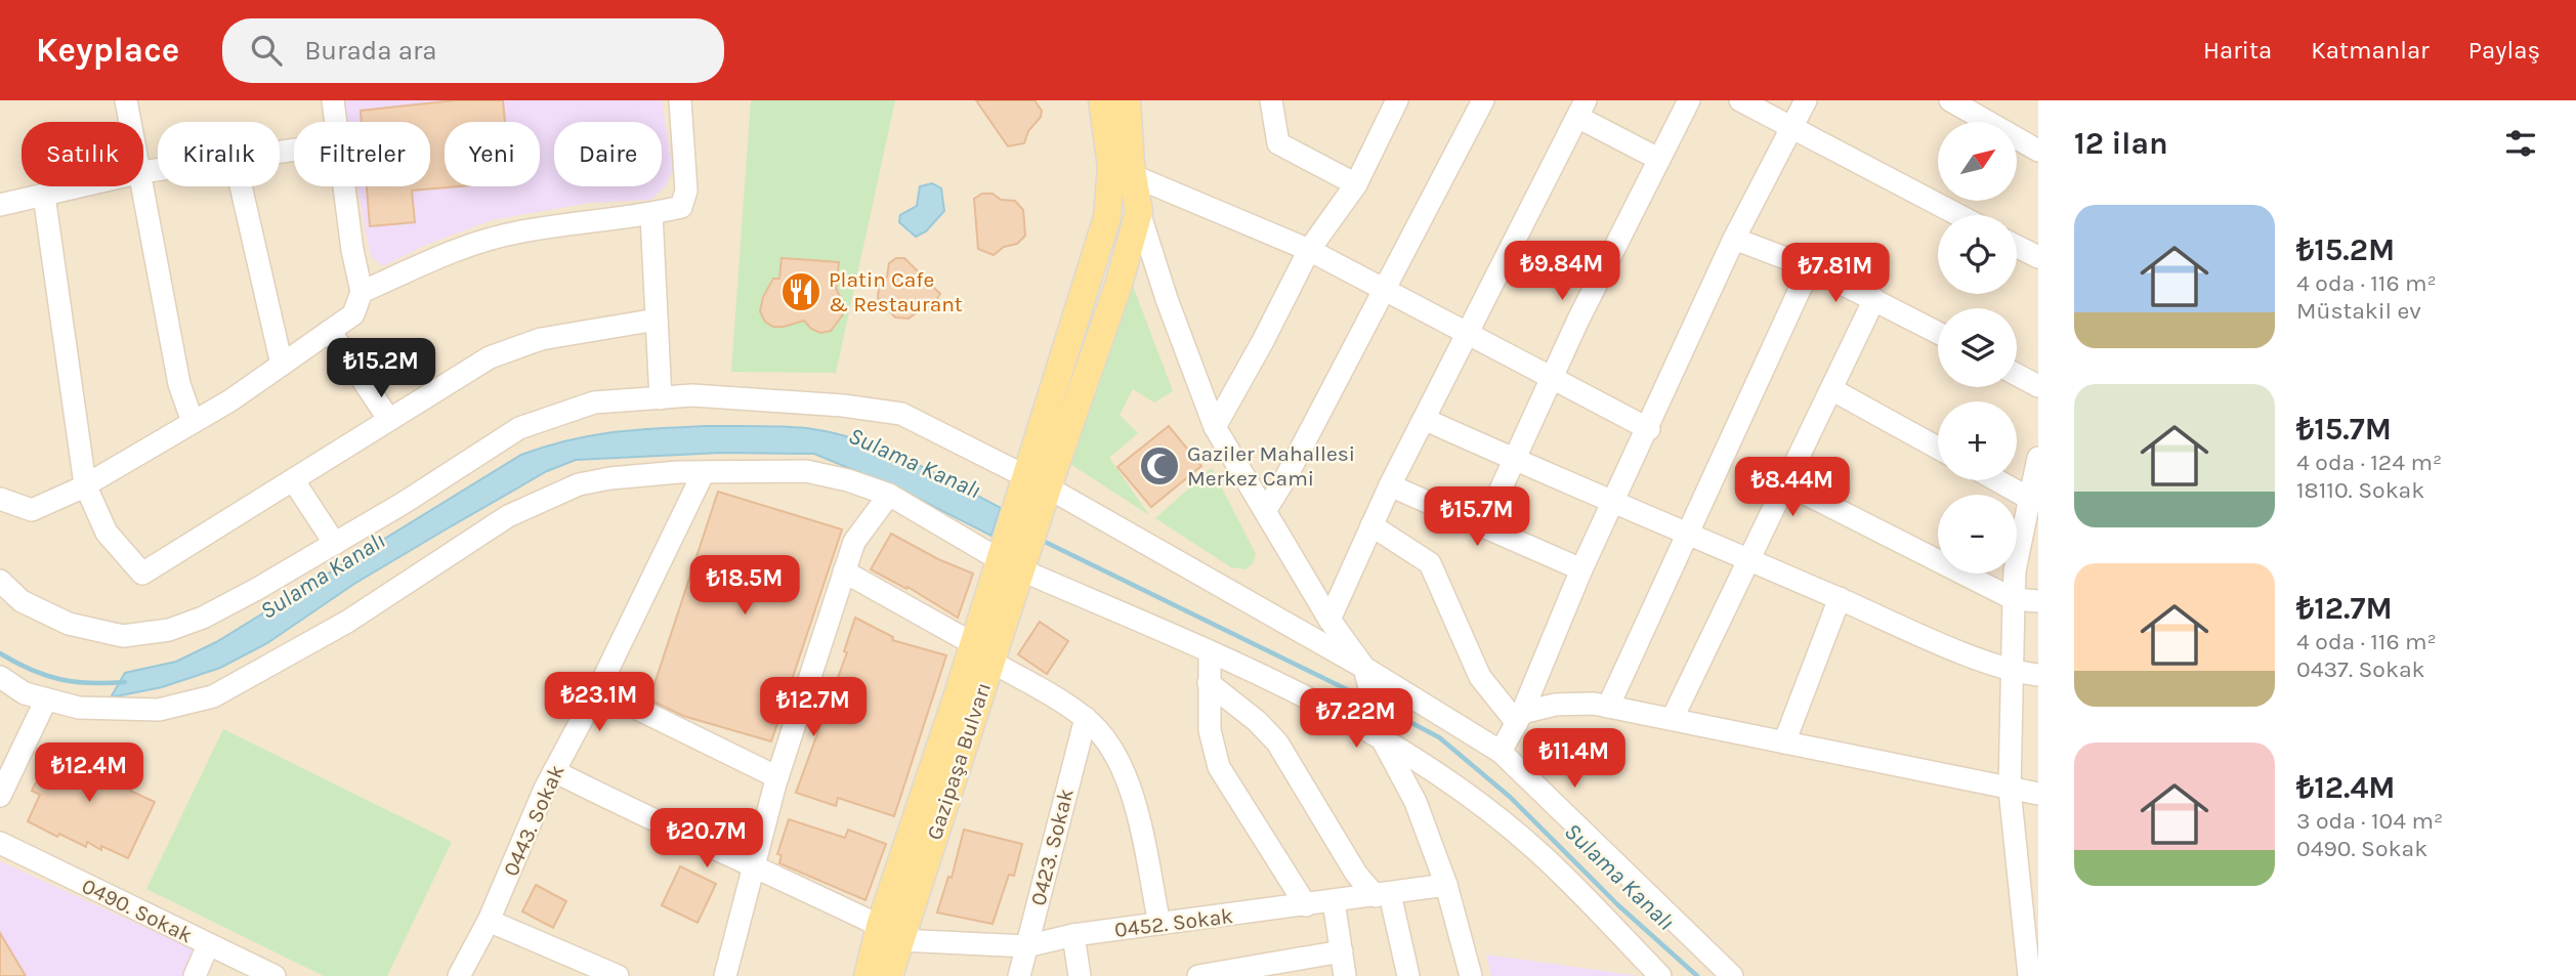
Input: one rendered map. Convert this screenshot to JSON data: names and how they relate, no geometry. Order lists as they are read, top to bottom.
{
  "streets": {
    "main road": ["Gazipaşa Bulvarı"],
    "street": [
      "0443. Sokak",
      "0423. Sokak",
      "0490. Sokak",
      "0452. Sokak"
    ]
  },
  "crossings": [
    ["Gazipaşa Bulvarı", "0452. Sokak"],
    ["0423. Sokak", "0452. Sokak"]
  ],
  "water": ["Sulama Kanalı"],
  "places": {
    "restaurant": ["Platin Cafe & Restaurant"],
    "mosque": ["Gaziler Mahallesi Merkez Cami"]
  },
  "north": "top right",
  "page": {
    "header": "Keyplace",
    "search": "Burada ara",
    "nav": ["Harita", "Katmanlar", "Paylaş"],
    "heading": "12 ilan",
    "map_buttons": ["+", "−"],
    "chip": [
      "Satılık",
      "Kiralık",
      "Filtreler",
      "Yeni",
      "Daire"
    ],
    "list": [
      {
        "name": "₺15.2M",
        "note": "4 oda · 116 m² · Müstakil ev"
      },
      {
        "name": "₺15.7M",
        "note": "4 oda · 124 m² · 18110. Sokak"
      },
      {
        "name": "₺12.7M",
        "note": "4 oda · 116 m² · 0437. Sokak"
      },
      {
        "name": "₺12.4M",
        "note": "3 oda · 104 m² · 0490. Sokak"
      }
    ],
    "price": [
      "₺9.84M",
      "₺7.81M",
      "₺15.2M",
      "₺8.44M",
      "₺15.7M",
      "₺18.5M",
      "₺23.1M",
      "₺12.7M",
      "₺7.22M",
      "₺11.4M",
      "₺12.4M",
      "₺20.7M"
    ]
  }
}
